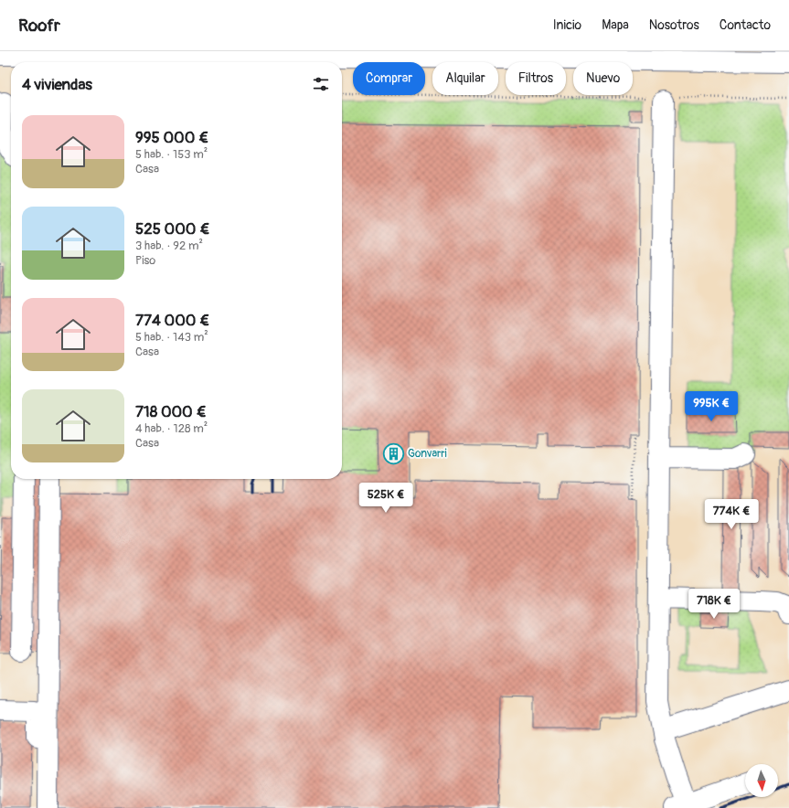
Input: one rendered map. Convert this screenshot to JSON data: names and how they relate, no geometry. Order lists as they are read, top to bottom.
{
  "places": {
    "building": ["Gonvarri"]
  },
  "north": "bottom",
  "page": {
    "header": "Roofr",
    "nav": [
      "Inicio",
      "Mapa",
      "Nosotros",
      "Contacto"
    ],
    "chip": [
      "Comprar",
      "Alquilar",
      "Filtros",
      "Nuevo"
    ],
    "heading": "4 viviendas",
    "list": [
      {
        "name": "995 000 €",
        "note": "5 hab. · 153 m² · Casa"
      },
      {
        "name": "525 000 €",
        "note": "3 hab. · 92 m² · Piso"
      },
      {
        "name": "774 000 €",
        "note": "5 hab. · 143 m² · Casa"
      },
      {
        "name": "718 000 €",
        "note": "4 hab. · 128 m² · Casa"
      }
    ],
    "price": [
      "995K €",
      "525K €",
      "774K €",
      "718K €"
    ]
  }
}
